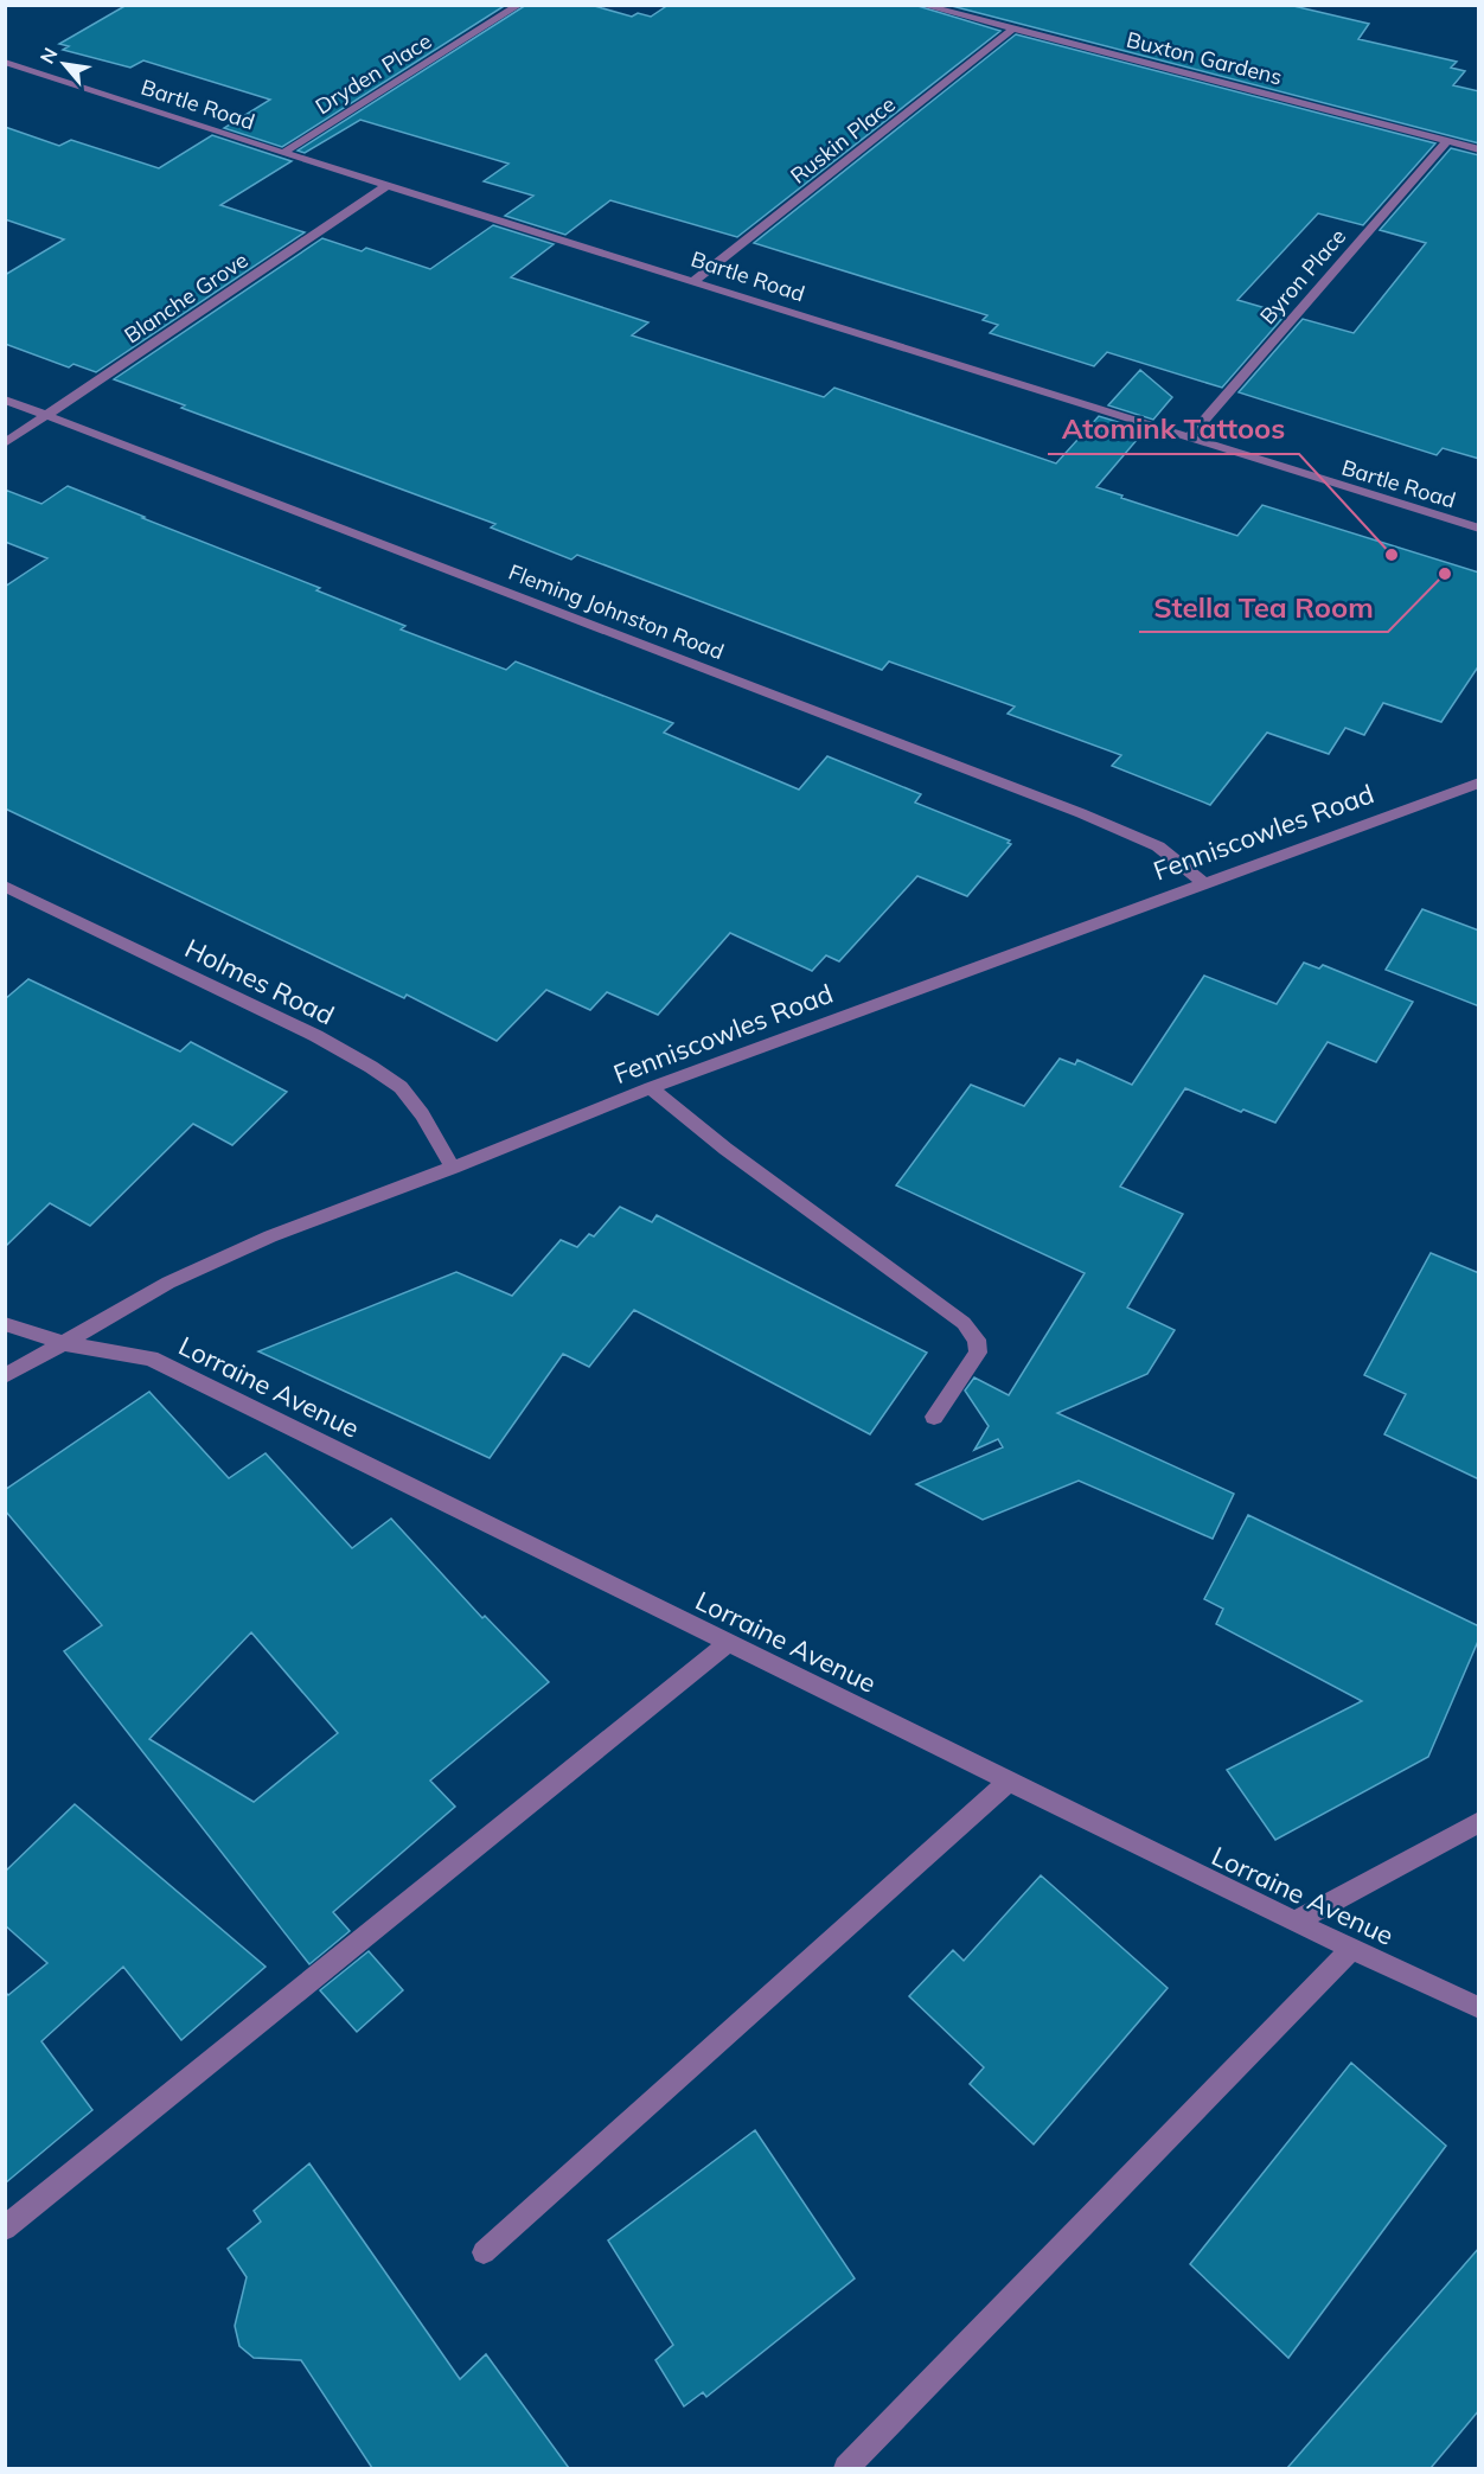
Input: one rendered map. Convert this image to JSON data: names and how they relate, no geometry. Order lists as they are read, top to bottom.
{
  "streets": {
    "street": [
      "Buxton Gardens",
      "Dryden Place",
      "Bartle Road",
      "Ruskin Place",
      "Byron Place",
      "Blanche Grove",
      "Fleming Johnston Road",
      "Fenniscowles Road",
      "Holmes Road",
      "Lorraine Avenue"
    ]
  },
  "crossings": [
    ["Buxton Gardens", "Ruskin Place"],
    ["Buxton Gardens", "Byron Place"],
    ["Dryden Place", "Bartle Road"],
    ["Bartle Road", "Ruskin Place"],
    ["Bartle Road", "Byron Place"],
    ["Bartle Road", "Blanche Grove"],
    ["Blanche Grove", "Fleming Johnston Road"],
    ["Fleming Johnston Road", "Fenniscowles Road"],
    ["Fenniscowles Road", "Holmes Road"],
    ["Fenniscowles Road", "Lorraine Avenue"]
  ],
  "places": ["Atomink Tattoos", "Stella Tea Room"],
  "north": "top left"
}
